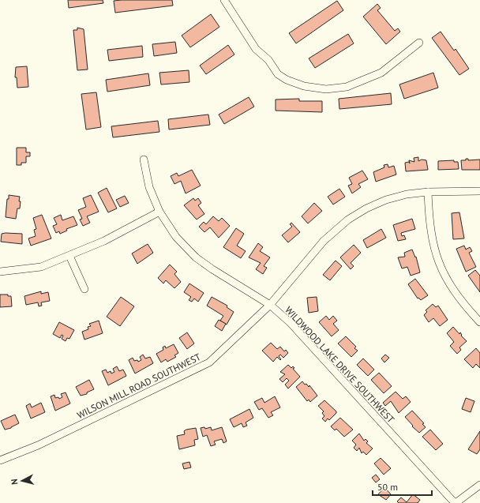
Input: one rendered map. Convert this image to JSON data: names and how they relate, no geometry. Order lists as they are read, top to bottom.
{
  "streets": {
    "street": ["WILDWOOD LAKE DRIVE SOUTHWEST", "WILSON MILL ROAD SOUTHWEST"]
  },
  "crossings": [
    ["WILDWOOD LAKE DRIVE SOUTHWEST", "WILSON MILL ROAD SOUTHWEST"]
  ],
  "scale_bar": "50 m",
  "north": "left"
}
